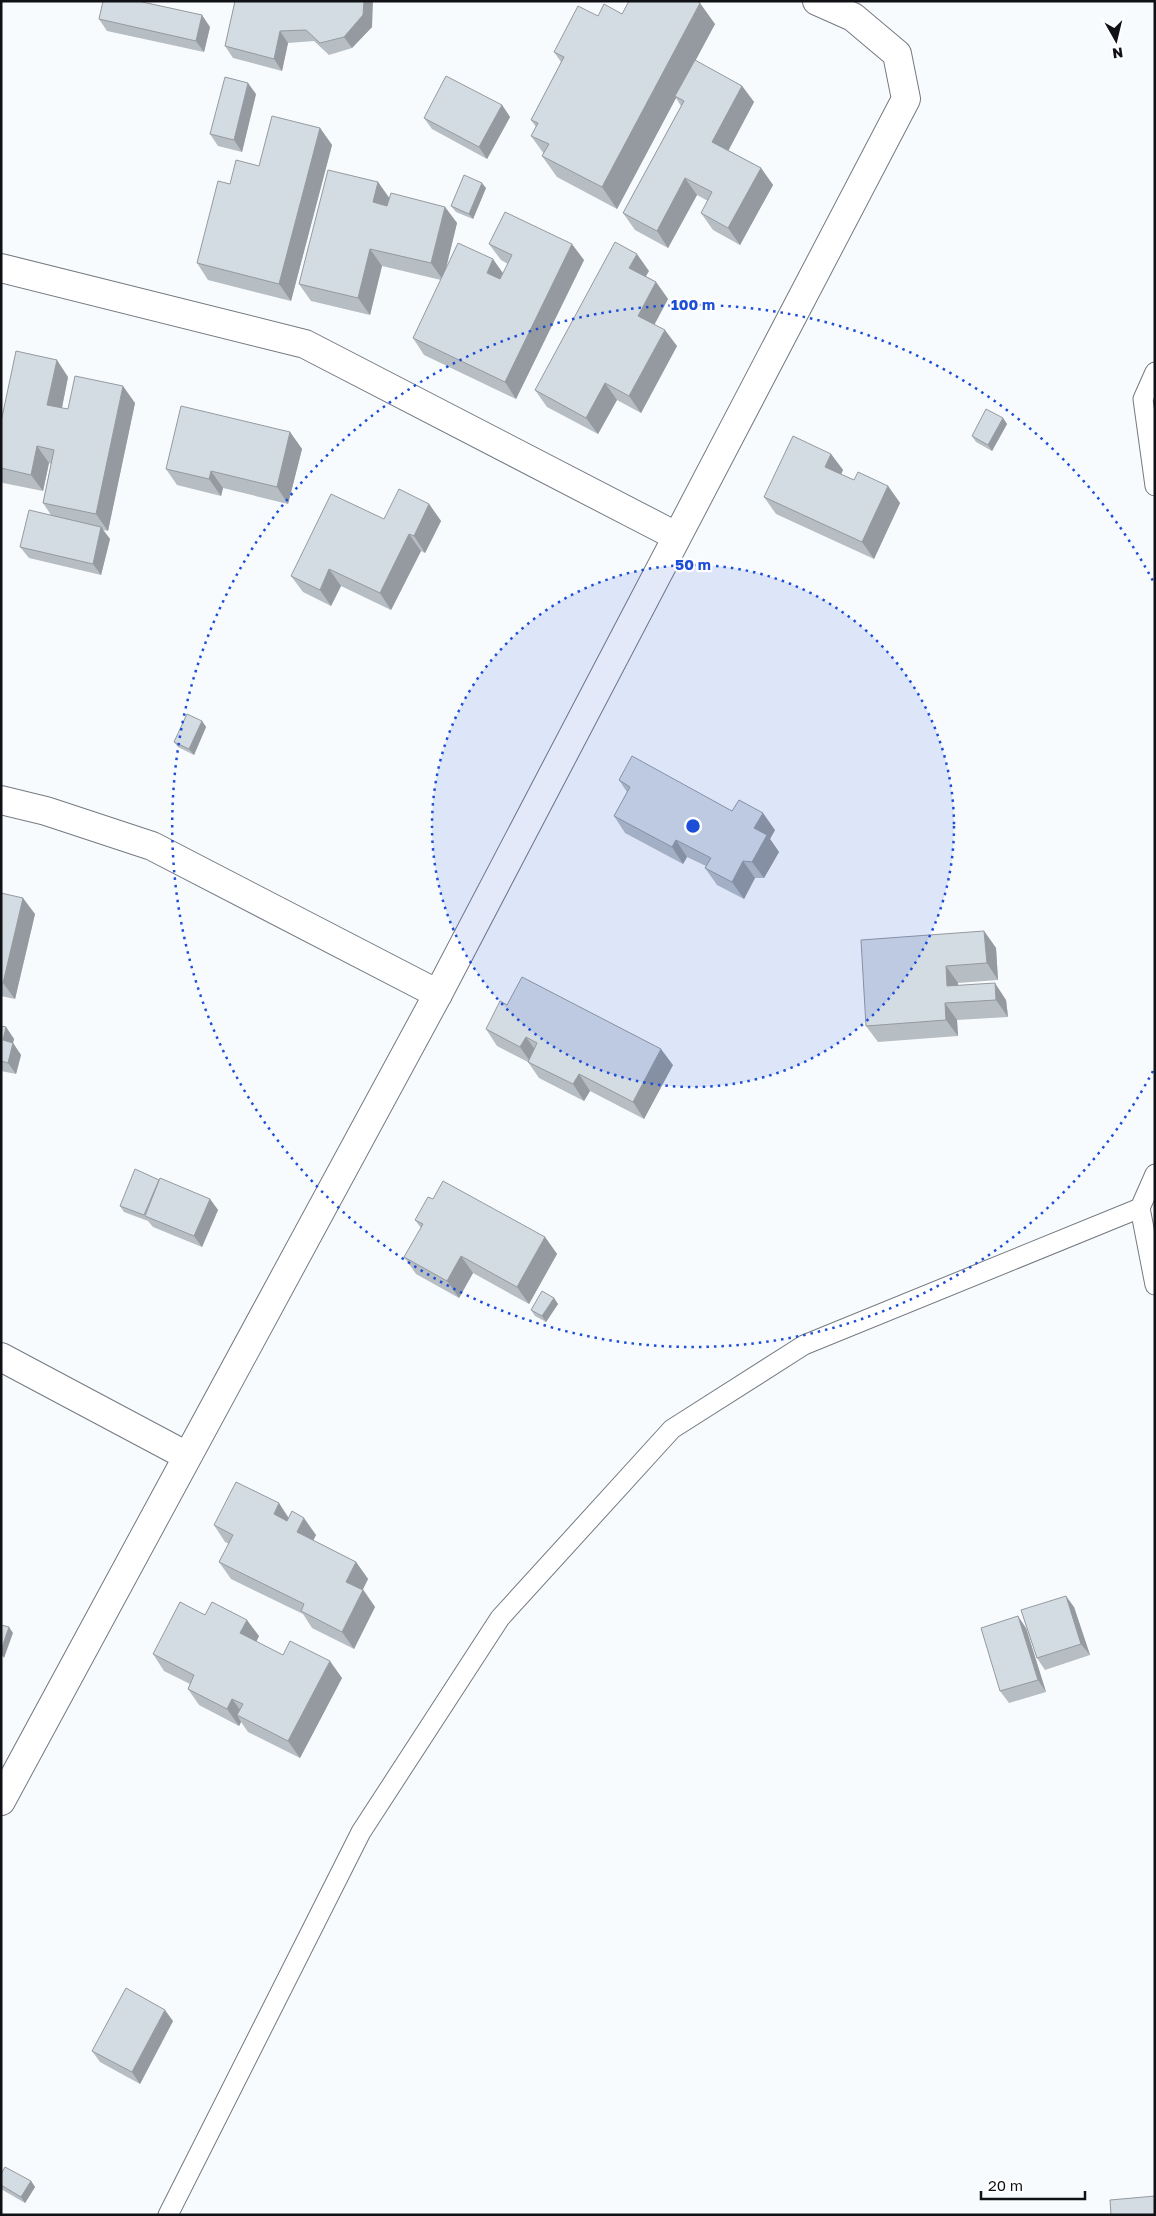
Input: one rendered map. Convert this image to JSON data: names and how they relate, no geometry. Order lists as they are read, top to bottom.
{
  "scale_bar": "20 m",
  "north": "bottom",
  "rings": ["100 m", "50 m"]
}
